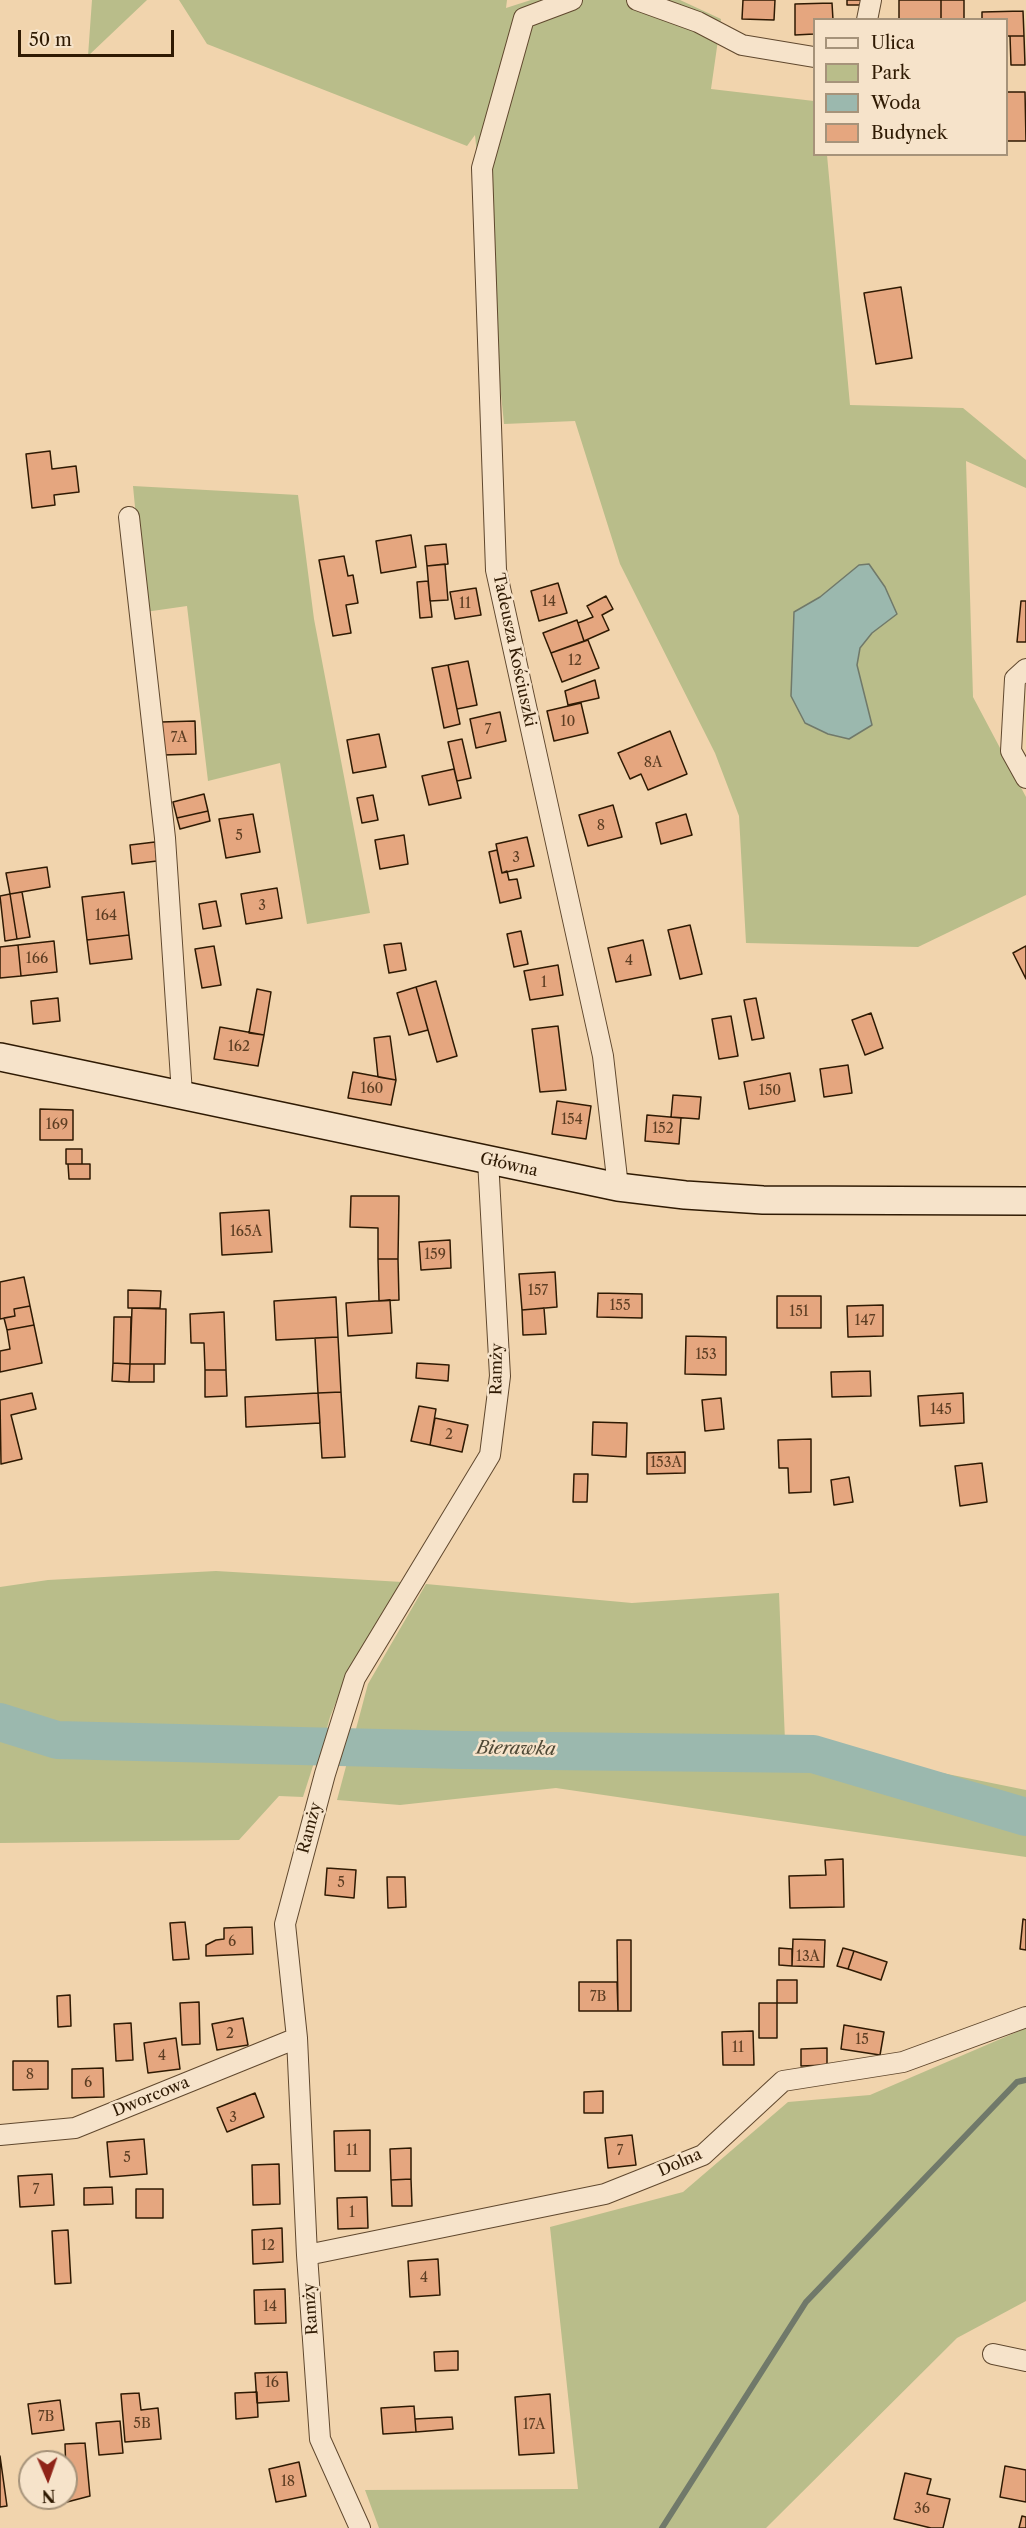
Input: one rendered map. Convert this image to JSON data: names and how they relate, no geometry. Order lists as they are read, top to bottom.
{
  "streets": {
    "main road": ["Główna"],
    "street": [
      "Tadeusza Kościuszki",
      "Ramży",
      "Dworcowa",
      "Dolna"
    ]
  },
  "crossings": [
    ["Tadeusza Kościuszki", "Główna"],
    ["Główna", "Ramży"],
    ["Ramży", "Dworcowa"],
    ["Ramży", "Dolna"]
  ],
  "water": ["Bierawka"],
  "house_numbers": [
    "14",
    "11",
    "12",
    "10",
    "7",
    "7A",
    "8A",
    "8",
    "5",
    "3",
    "3",
    "164",
    "166",
    "4",
    "1",
    "162",
    "160",
    "150",
    "154",
    "169",
    "152",
    "165A",
    "159",
    "157",
    "155",
    "151",
    "147",
    "153",
    "145",
    "2",
    "153A",
    "5",
    "6",
    "13A",
    "7B",
    "2",
    "15",
    "11",
    "4",
    "8",
    "6",
    "3",
    "11",
    "7",
    "5",
    "7",
    "1",
    "12",
    "4",
    "14",
    "16",
    "7B",
    "5B",
    "17A",
    "18",
    "36"
  ],
  "legend": [
    "Ulica",
    "Park",
    "Woda",
    "Budynek"
  ],
  "scale_bar": "50 m",
  "north": "bottom"
}
